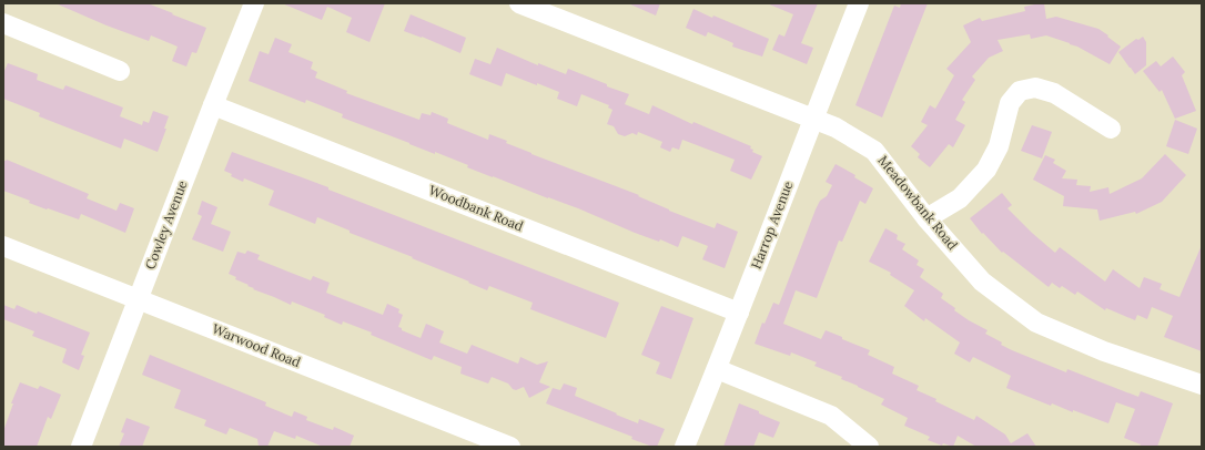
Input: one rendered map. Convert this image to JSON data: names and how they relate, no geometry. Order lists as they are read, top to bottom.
{
  "streets": {
    "street": [
      "Meadowbank Road",
      "Woodbank Road",
      "Cowley Avenue",
      "Harrop Avenue",
      "Warwood Road"
    ]
  },
  "crossings": [
    ["Meadowbank Road", "Harrop Avenue"],
    ["Woodbank Road", "Cowley Avenue"],
    ["Woodbank Road", "Harrop Avenue"],
    ["Cowley Avenue", "Warwood Road"]
  ]
}
